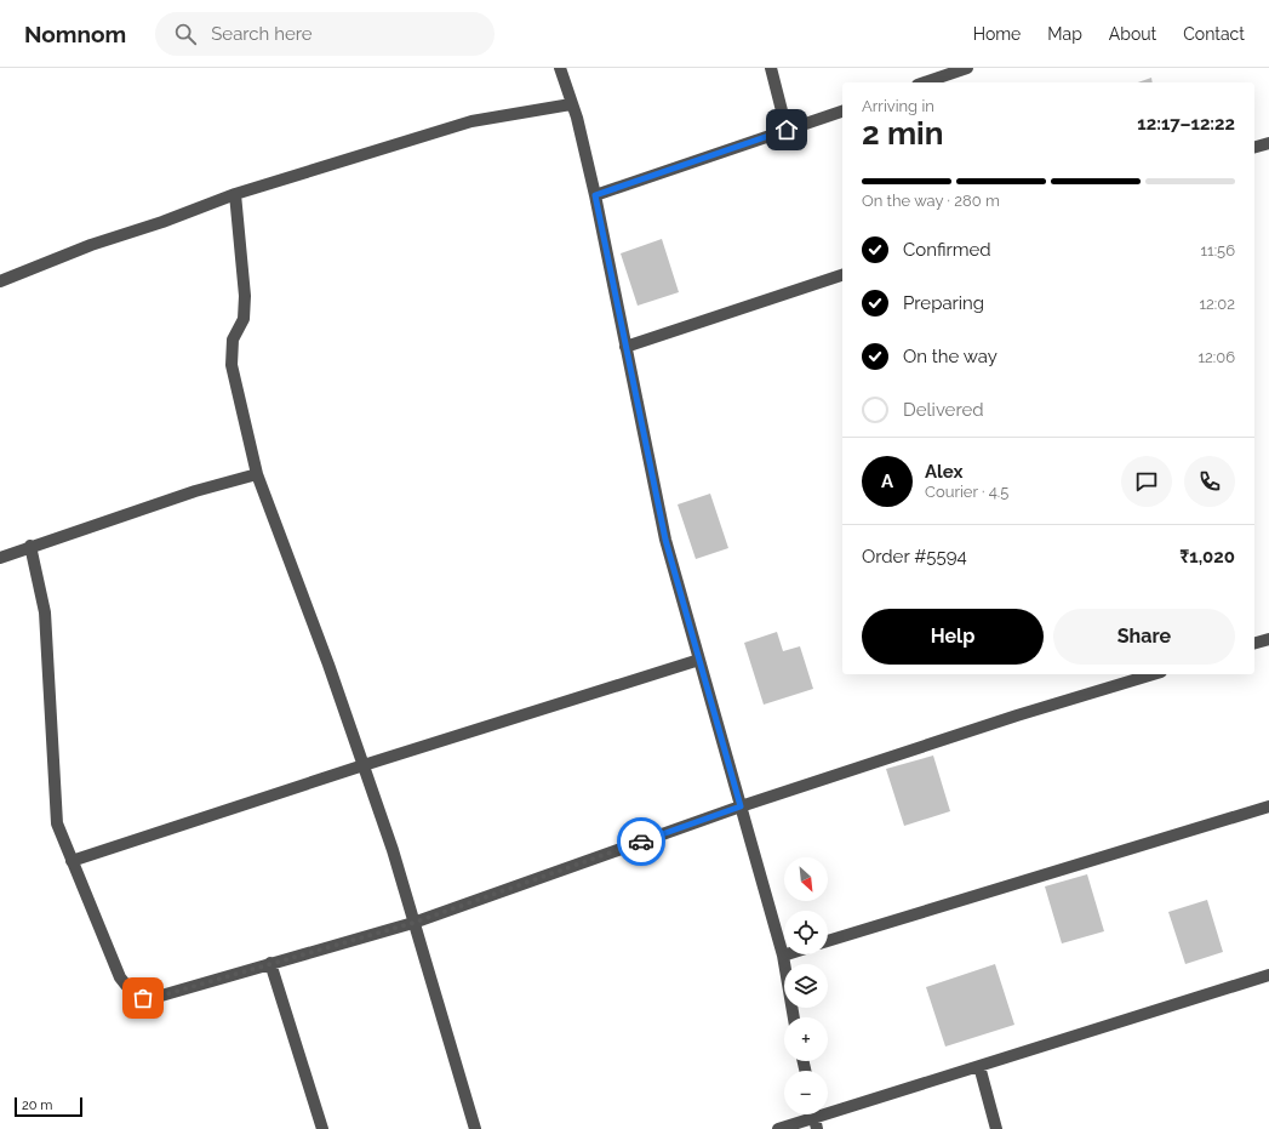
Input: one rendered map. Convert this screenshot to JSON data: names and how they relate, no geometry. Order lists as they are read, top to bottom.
{
  "scale_bar": "20 m",
  "north": "bottom right",
  "page": {
    "header": "Nomnom",
    "search": "Search here",
    "nav": [
      "Home",
      "Map",
      "About",
      "Contact"
    ],
    "heading": ["2 min", "Arriving in", "12:17–12:22"],
    "panel": [
      "Alex",
      "Courier · 4.5",
      "Order #5594",
      "₹1,020"
    ],
    "bar": "On the way · 280 m",
    "list": [
      ["Confirmed", "11:56"],
      ["Preparing", "12:02"],
      ["On the way", "12:06"],
      "Delivered"
    ],
    "round": "A",
    "buttons": ["Help", "Share"],
    "map_buttons": ["+", "−"],
    "scale": "20 m"
  }
}
